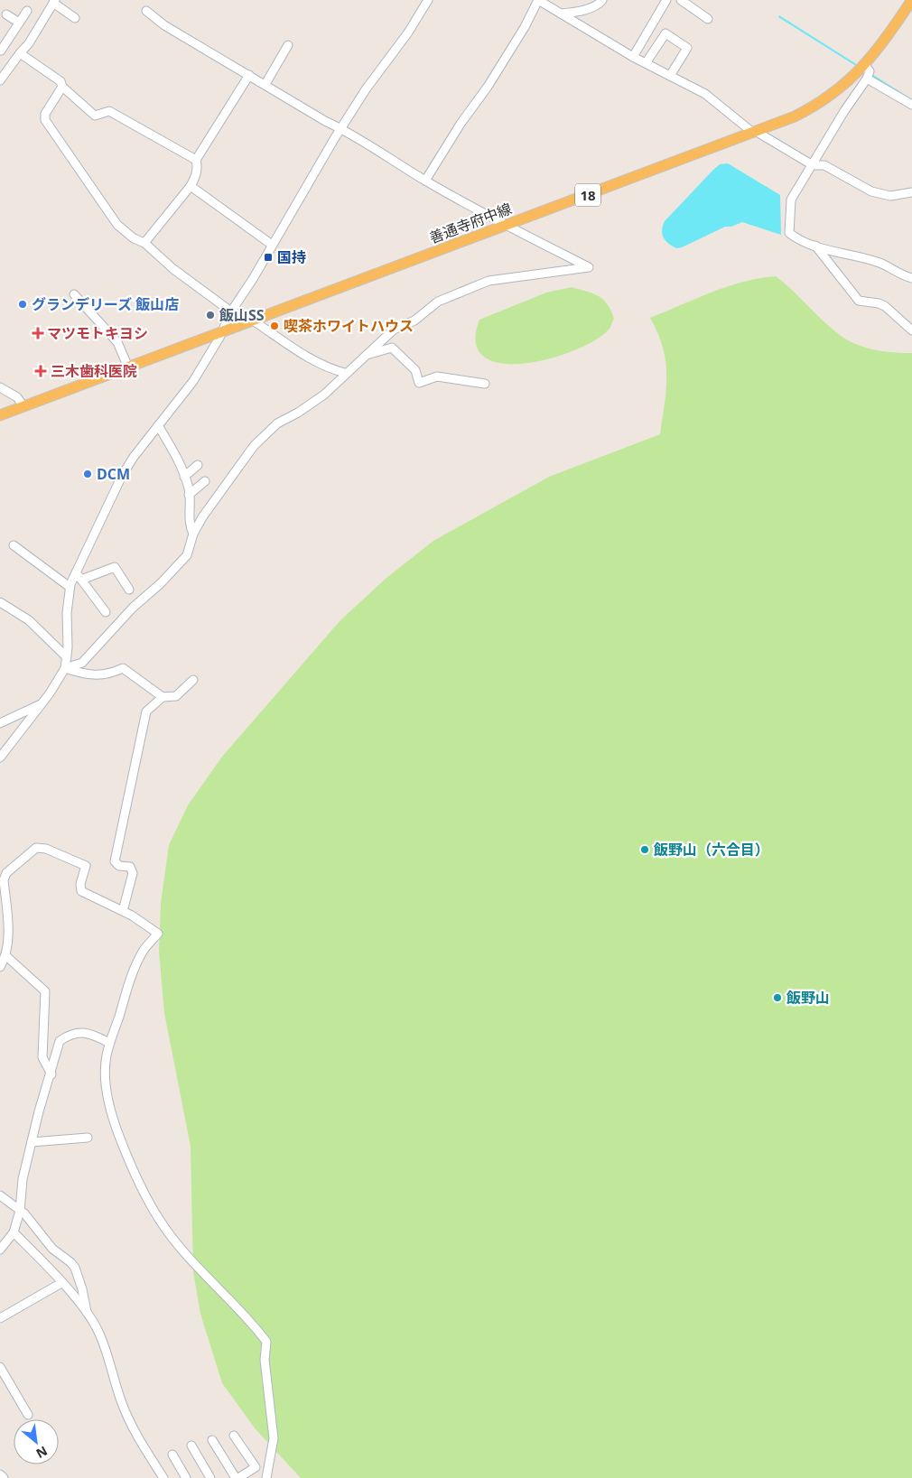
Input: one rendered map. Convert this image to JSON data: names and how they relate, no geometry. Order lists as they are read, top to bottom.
{
  "streets": {
    "main road": ["18", "善通寺府中線"]
  },
  "places": {
    "transit": ["国持"],
    "other": [
      "グランデリーズ 飯山店",
      "飯山SS",
      "喫茶ホワイトハウス",
      "DCM",
      "飯野山（六合目）",
      "飯野山"
    ],
    "health": ["マツモトキヨシ", "三木歯科医院"]
  },
  "north": "bottom right"
}
